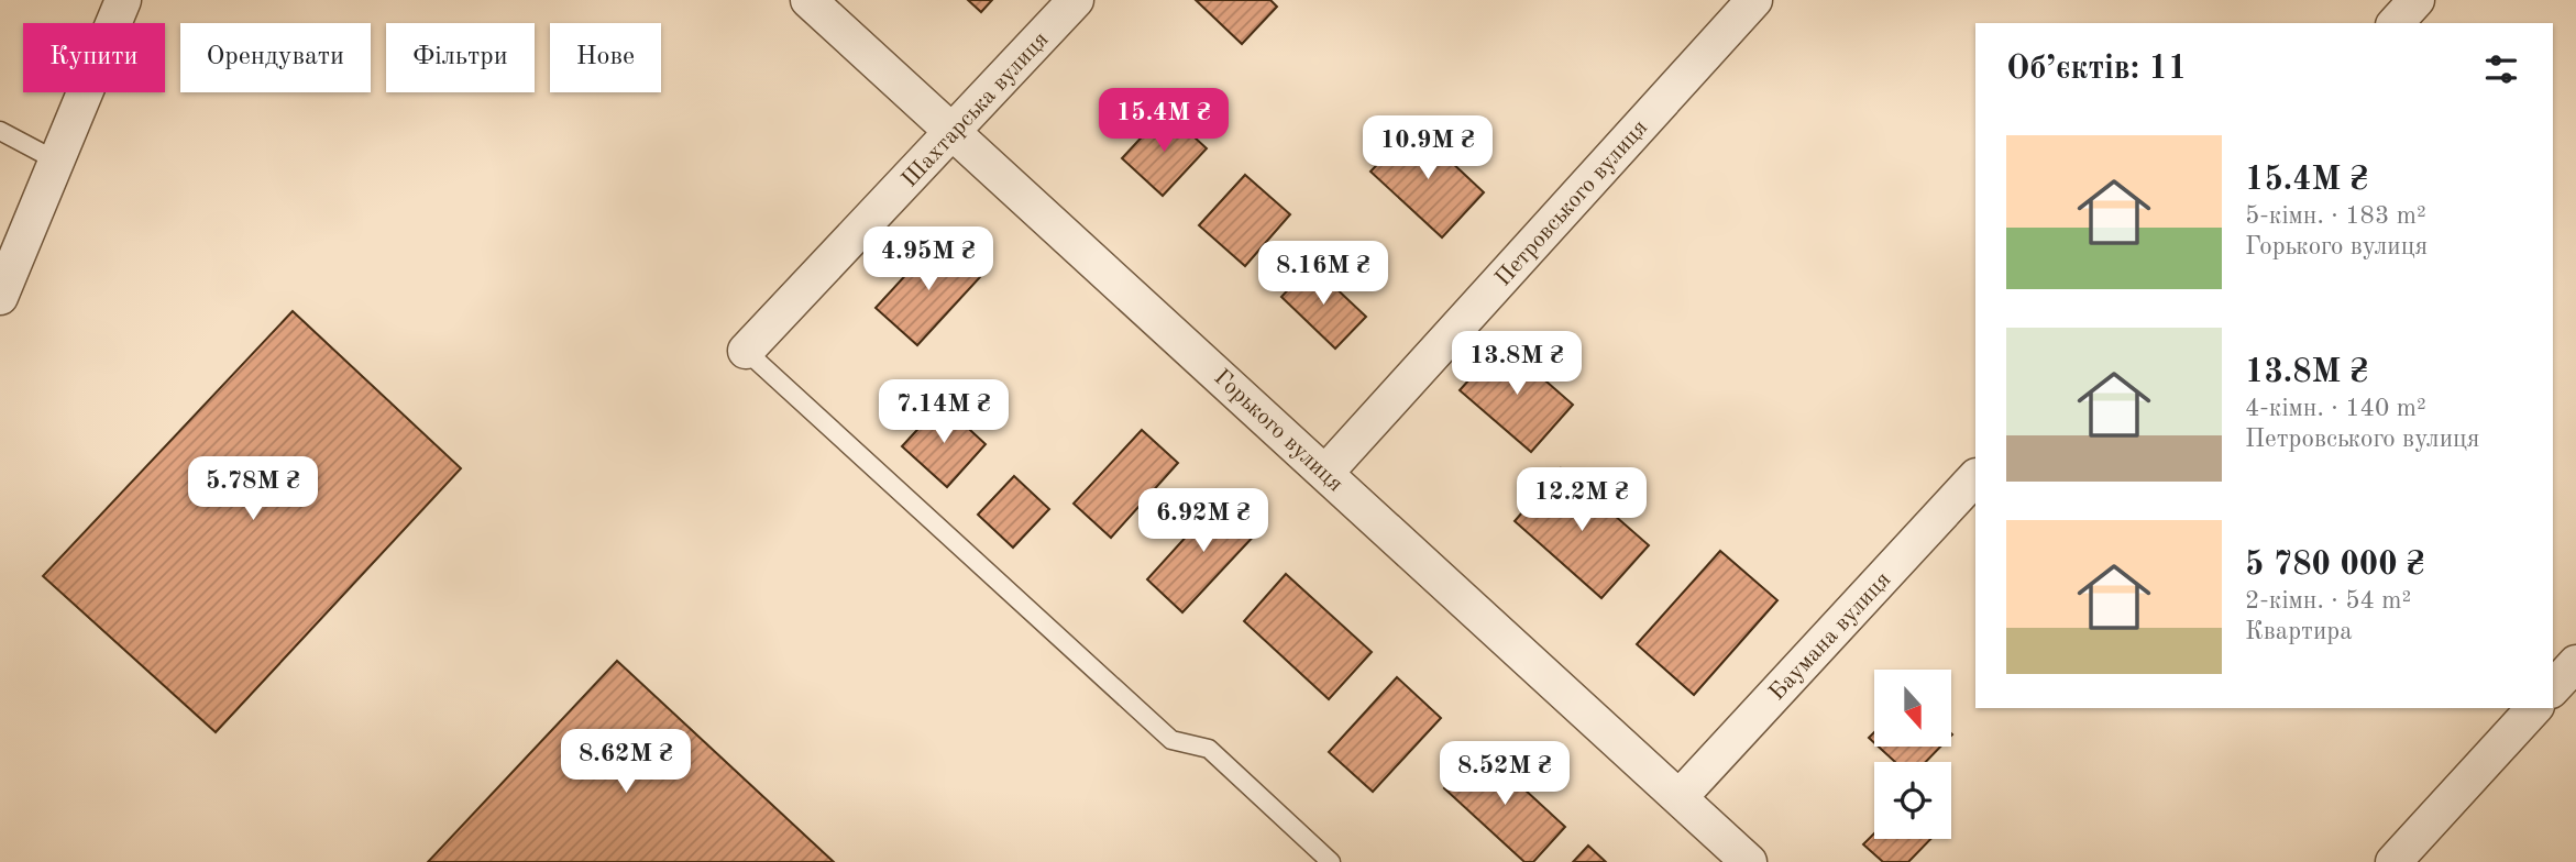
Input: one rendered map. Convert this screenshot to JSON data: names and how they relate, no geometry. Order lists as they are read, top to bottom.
{
  "streets": {
    "street": [
      "Шахтарська вулиця",
      "Петровського вулиця",
      "Горького вулиця",
      "Баумана вулиця"
    ]
  },
  "crossings": [
    ["Шахтарська вулиця", "Горького вулиця"],
    ["Петровського вулиця", "Горького вулиця"],
    ["Горького вулиця", "Баумана вулиця"]
  ],
  "north": "bottom",
  "page": {
    "chip": [
      "Купити",
      "Орендувати",
      "Фільтри",
      "Нове"
    ],
    "heading": "Об’єктів: 11",
    "price": [
      "15.4M ₴",
      "10.9M ₴",
      "4.95M ₴",
      "8.16M ₴",
      "13.8M ₴",
      "7.14M ₴",
      "5.78M ₴",
      "12.2M ₴",
      "6.92M ₴",
      "8.62M ₴",
      "8.52M ₴"
    ],
    "list": [
      {
        "name": "15.4M ₴",
        "note": "5-кімн. · 183 m² · Горького вулиця"
      },
      {
        "name": "13.8M ₴",
        "note": "4-кімн. · 140 m² · Петровського вулиця"
      },
      {
        "name": "5 780 000 ₴",
        "note": "2-кімн. · 54 m² · Квартира"
      }
    ]
  }
}
